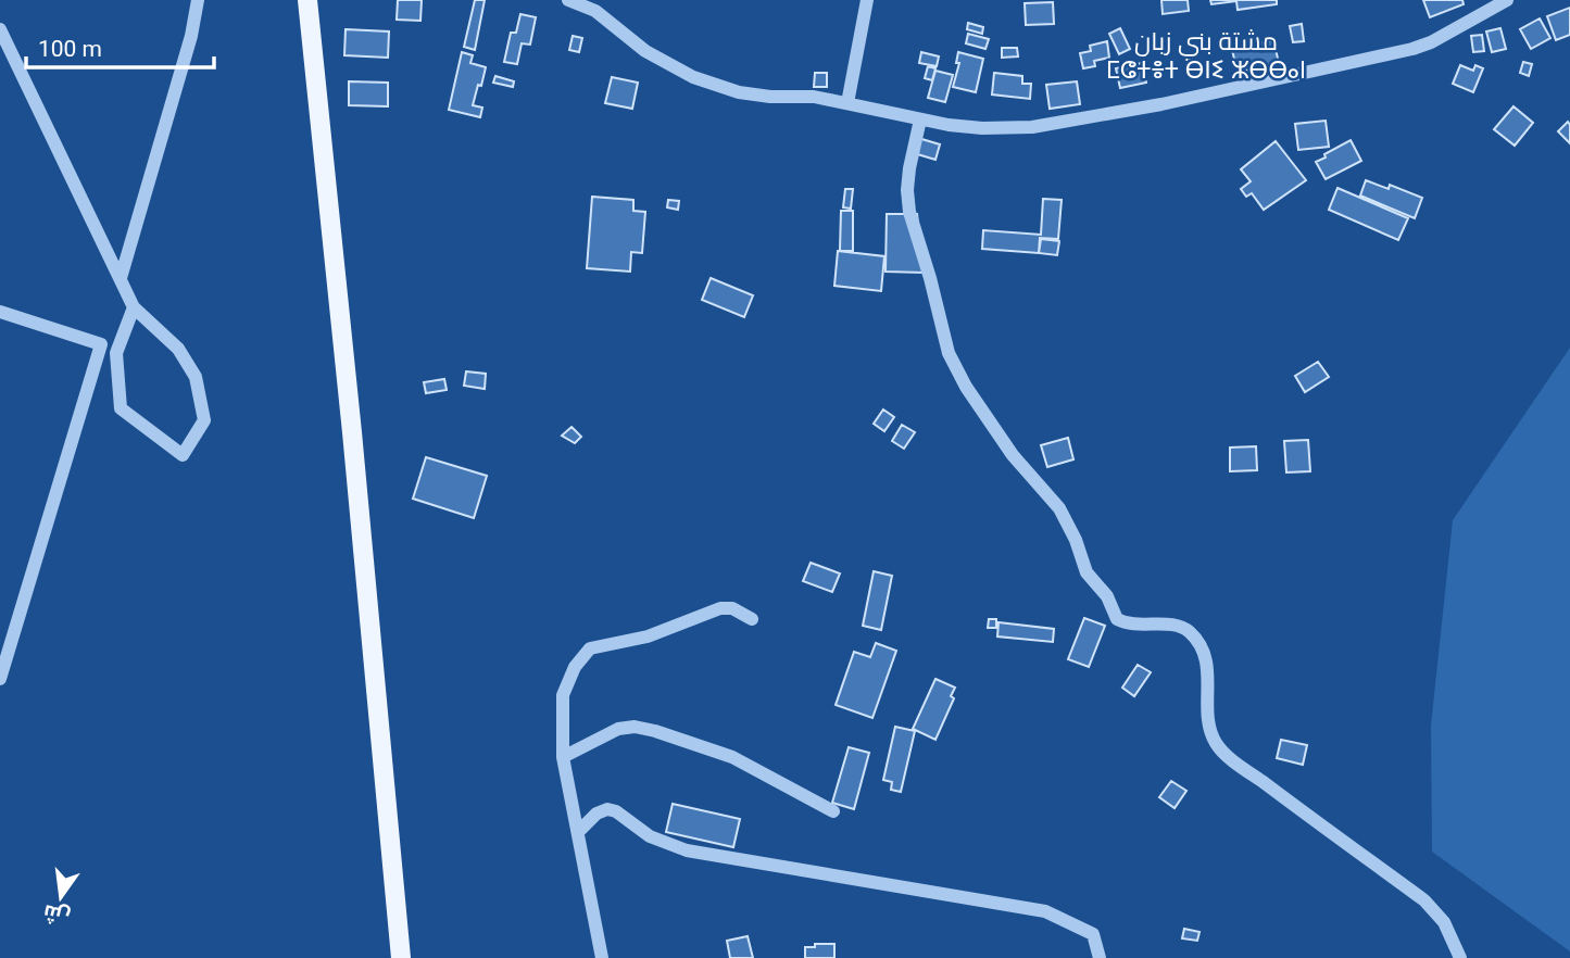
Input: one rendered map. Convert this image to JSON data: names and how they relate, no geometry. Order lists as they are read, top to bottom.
{
  "districts": ["مشتة بني زبان ⵎⵛⵜⴻⵜ ⴱⵏⵉ ⵣⴱⴱⴰⵏ"],
  "scale_bar": "100 m",
  "north": "bottom"
}
